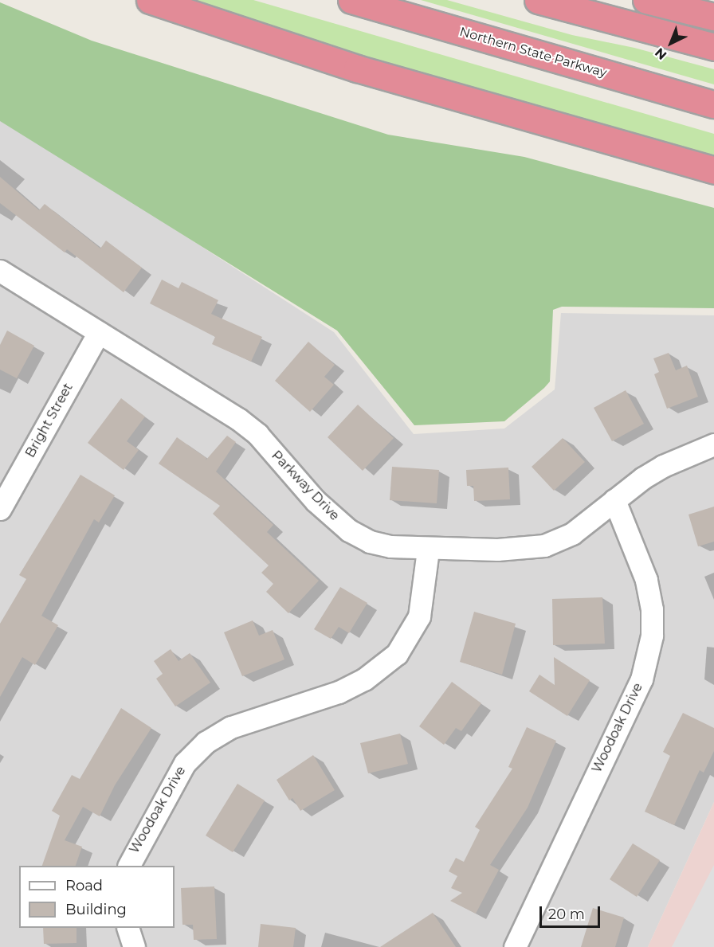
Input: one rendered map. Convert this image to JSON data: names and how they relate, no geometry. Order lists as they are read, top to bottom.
{
  "streets": {
    "highway": ["Northern State Parkway"],
    "street": ["Bright Street", "Parkway Drive", "Woodoak Drive"]
  },
  "crossings": [
    ["Bright Street", "Parkway Drive"],
    ["Parkway Drive", "Woodoak Drive"]
  ],
  "legend": ["Road", "Building"],
  "scale_bar": "20 m",
  "north": "bottom left"
}
